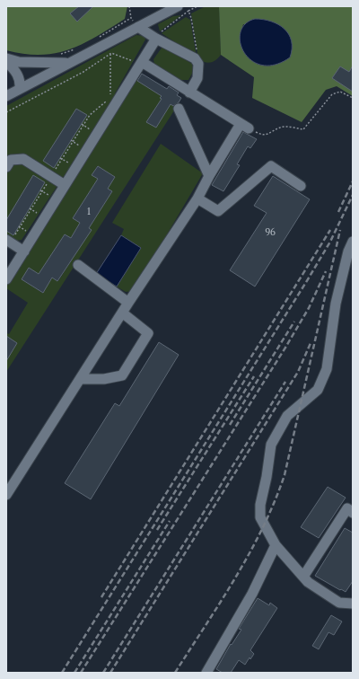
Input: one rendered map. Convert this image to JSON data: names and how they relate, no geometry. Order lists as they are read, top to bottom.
{
  "house_numbers": ["1", "96"]
}
